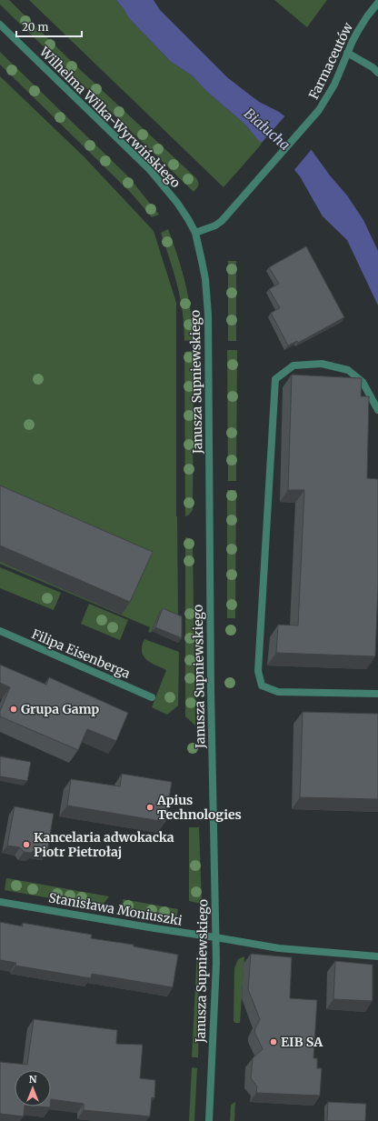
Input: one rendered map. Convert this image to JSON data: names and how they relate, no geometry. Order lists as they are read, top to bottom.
{
  "streets": {
    "street": [
      "Farmaceutów",
      "Wilhelma Wilka-Wyrwińskiego",
      "Janusza Supniewskiego",
      "Filipa Eisenberga",
      "Stanisława Moniuszki"
    ]
  },
  "crossings": [
    ["Farmaceutów", "Wilhelma Wilka-Wyrwińskiego"],
    ["Farmaceutów", "Janusza Supniewskiego"],
    ["Wilhelma Wilka-Wyrwińskiego", "Janusza Supniewskiego"],
    ["Janusza Supniewskiego", "Stanisława Moniuszki"]
  ],
  "water": ["Białucha"],
  "places": [
    "Grupa Gamp",
    "Apius Technologies",
    "Kancelaria adwokacka Piotr Pietrołaj",
    "EIB SA"
  ],
  "scale_bar": "20 m",
  "north": "top"
}
